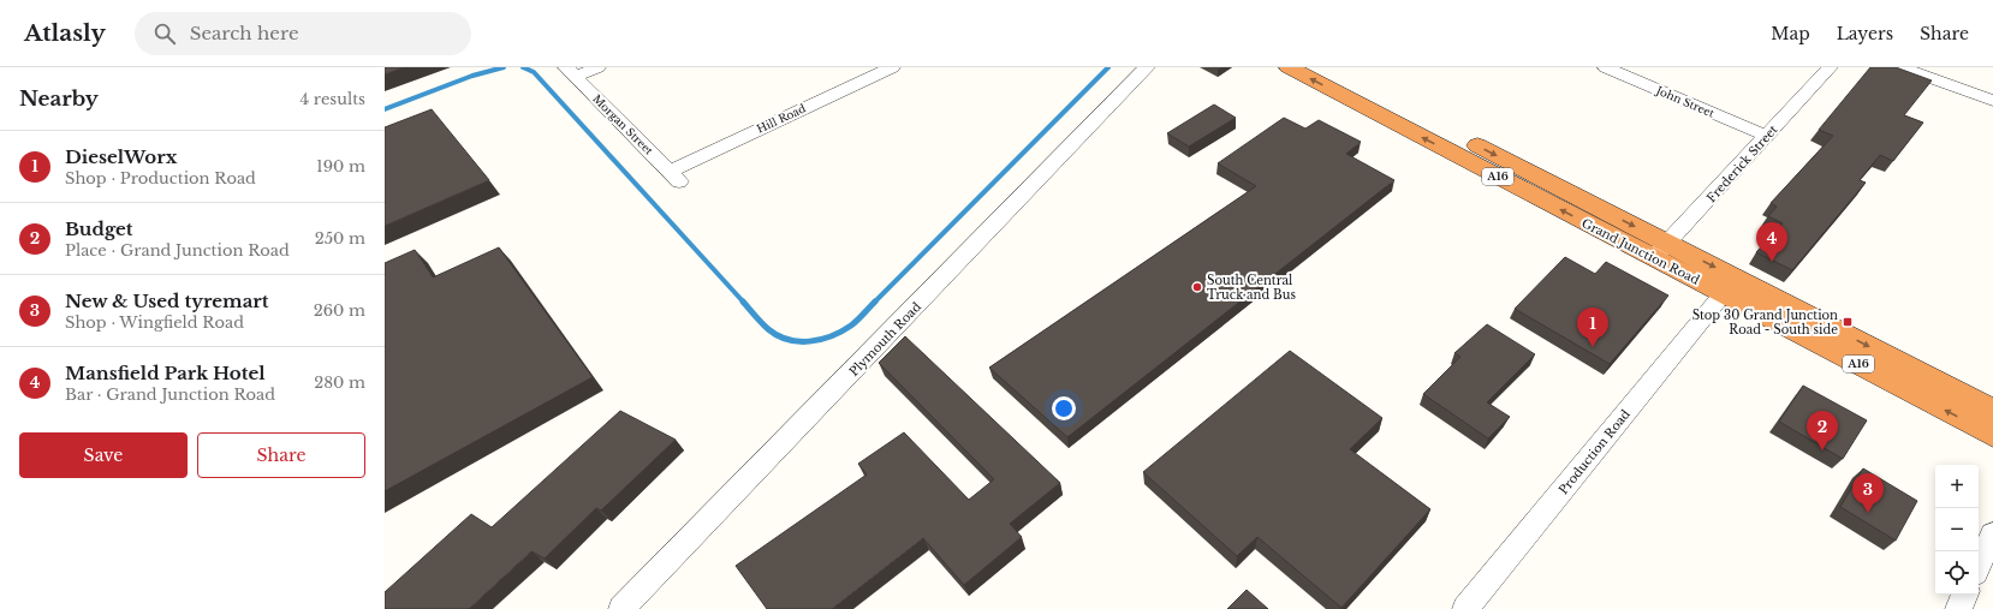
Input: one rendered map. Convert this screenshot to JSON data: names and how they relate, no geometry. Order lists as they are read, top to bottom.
{
  "streets": {
    "highway": ["A16", "Grand Junction Road"],
    "street": [
      "John Street",
      "Hill Road",
      "Morgan Street",
      "Frederick Street",
      "Plymouth Road",
      "Production Road"
    ]
  },
  "crossings": [
    ["John Street", "Frederick Street"],
    ["Hill Road", "Morgan Street"],
    ["Frederick Street", "Grand Junction Road"],
    ["Grand Junction Road", "Production Road"]
  ],
  "places": {
    "other": ["South Central Truck and Bus"],
    "transit": ["Stop 30 Grand Junction Road - South side"]
  },
  "page": {
    "header": "Atlasly",
    "search": "Search here",
    "nav": ["Map", "Layers", "Share"],
    "heading": ["Nearby", "4 results"],
    "list": [
      {
        "mark": "1",
        "name": "DieselWorx",
        "note": "Shop · Production Road",
        "value": "190 m"
      },
      {
        "mark": "2",
        "name": "Budget",
        "note": "Place · Grand Junction Road",
        "value": "250 m"
      },
      {
        "mark": "3",
        "name": "New & Used tyremart",
        "note": "Shop · Wingfield Road",
        "value": "260 m"
      },
      {
        "mark": "4",
        "name": "Mansfield Park Hotel",
        "note": "Bar · Grand Junction Road",
        "value": "280 m"
      }
    ],
    "pins": [
      "4",
      "1",
      "2",
      "3"
    ],
    "buttons": ["Save", "Share"],
    "map_buttons": ["+", "−"]
  }
}
